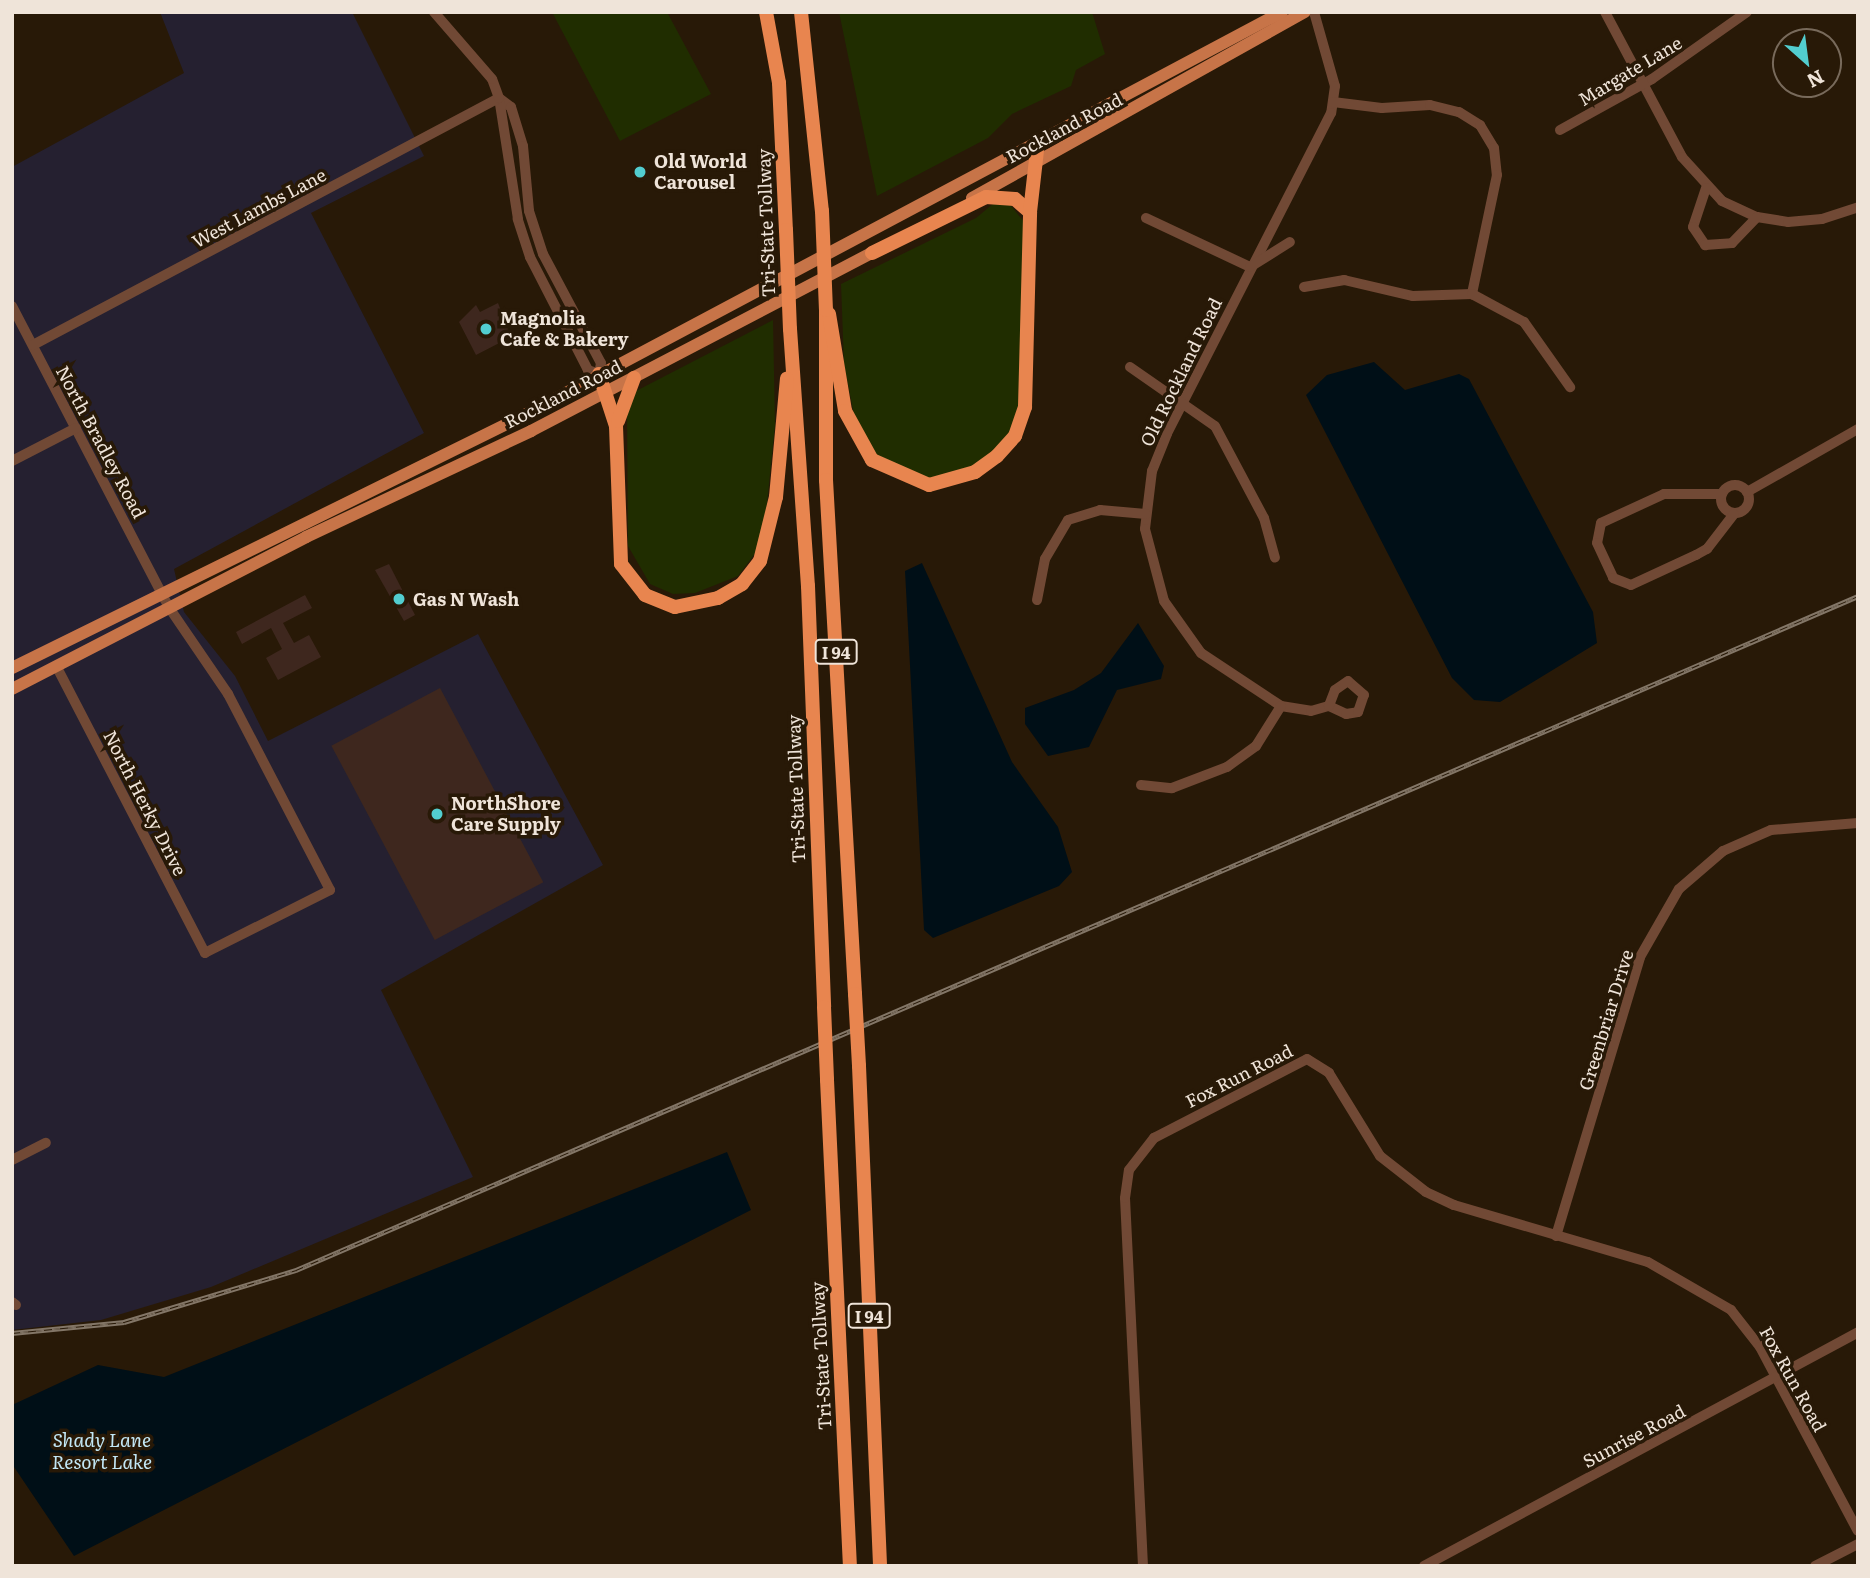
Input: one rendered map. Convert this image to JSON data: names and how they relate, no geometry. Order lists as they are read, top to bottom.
{
  "streets": {
    "highway": ["Tri-State Tollway", "I 94"],
    "main road": ["Rockland Road"],
    "street": [
      "Margate Lane",
      "West Lambs Lane",
      "Old Rockland Road",
      "North Bradley Road",
      "North Herky Drive",
      "Greenbriar Drive",
      "Fox Run Road",
      "Sunrise Road"
    ]
  },
  "crossings": [
    ["Rockland Road", "North Bradley Road"],
    ["Rockland Road", "North Herky Drive"],
    ["West Lambs Lane", "North Bradley Road"],
    ["North Bradley Road", "North Herky Drive"],
    ["Greenbriar Drive", "Fox Run Road"],
    ["Fox Run Road", "Sunrise Road"]
  ],
  "water": ["Shady Lane Resort Lake"],
  "places": [
    "Old World Carousel",
    "Magnolia Cafe & Bakery",
    "Gas N Wash",
    "NorthShore Care Supply"
  ],
  "north": "bottom right"
}
